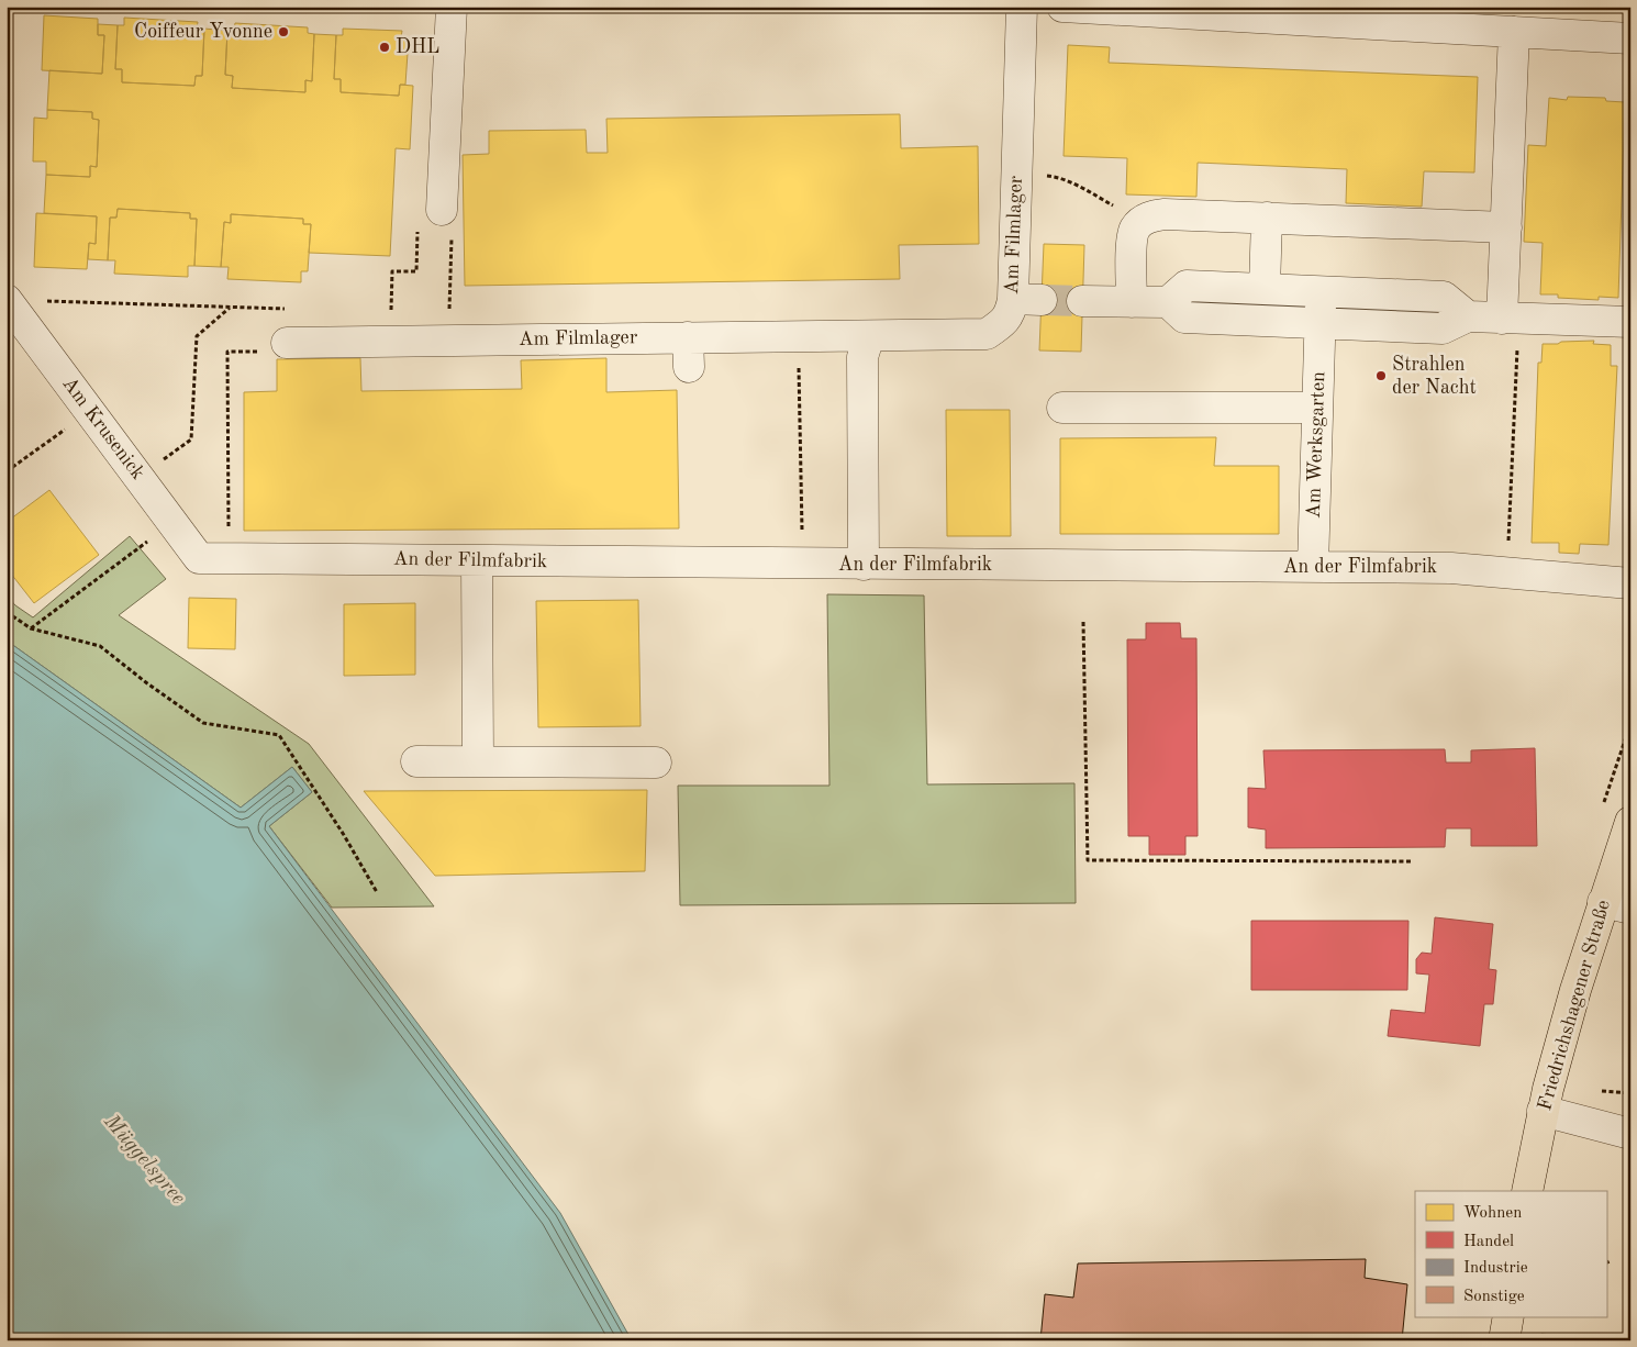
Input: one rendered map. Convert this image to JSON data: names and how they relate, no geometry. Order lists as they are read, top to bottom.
{
  "streets": {
    "main road": ["Friedrichshagener Straße"],
    "street": [
      "Am Filmlager",
      "Am Krusenick",
      "Am Werksgarten",
      "An der Filmfabrik"
    ]
  },
  "crossings": [
    ["Am Krusenick", "An der Filmfabrik"],
    ["Am Werksgarten", "An der Filmfabrik"]
  ],
  "water": ["Müggelspree"],
  "places": ["Coiffeur Yvonne", "DHL", "Strahlen der Nacht"],
  "legend": [
    "Wohnen",
    "Handel",
    "Industrie",
    "Sonstige"
  ]
}
